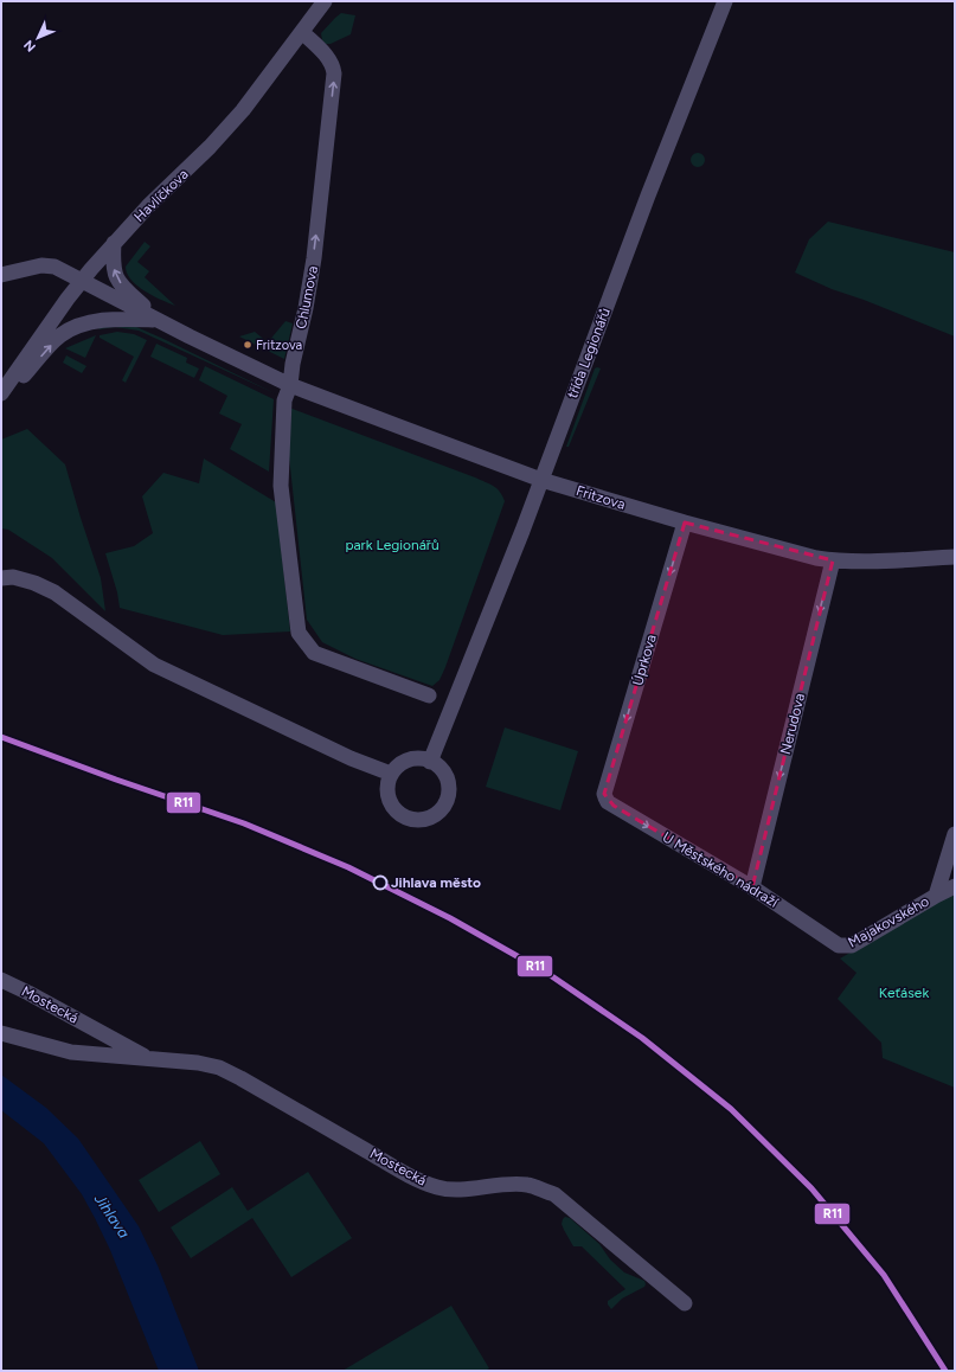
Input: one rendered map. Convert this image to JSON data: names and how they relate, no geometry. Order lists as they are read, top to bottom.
{
  "streets": {
    "street": [
      "Havlíčkova",
      "Chlumova",
      "třída Legionářů",
      "Fritzova",
      "Úprkova",
      "Nerudova",
      "U Městského nádraží",
      "Majakovského",
      "Mostecká"
    ]
  },
  "crossings": [
    ["Havlíčkova", "Chlumova"],
    ["Havlíčkova", "Fritzova"],
    ["Chlumova", "Fritzova"],
    ["třída Legionářů", "Fritzova"],
    ["Fritzova", "Úprkova"],
    ["Fritzova", "Nerudova"],
    ["Úprkova", "U Městského nádraží"],
    ["Nerudova", "U Městského nádraží"],
    ["U Městského nádraží", "Majakovského"]
  ],
  "one_way": [
    "Chlumova",
    "Úprkova",
    "Nerudova",
    "U Městského nádraží"
  ],
  "water": ["Jihlava"],
  "parks": ["park Legionářů", "Keťásek"],
  "places": ["Fritzova", "Jihlava město"],
  "lines": ["transit line R11"],
  "north": "bottom left"
}
